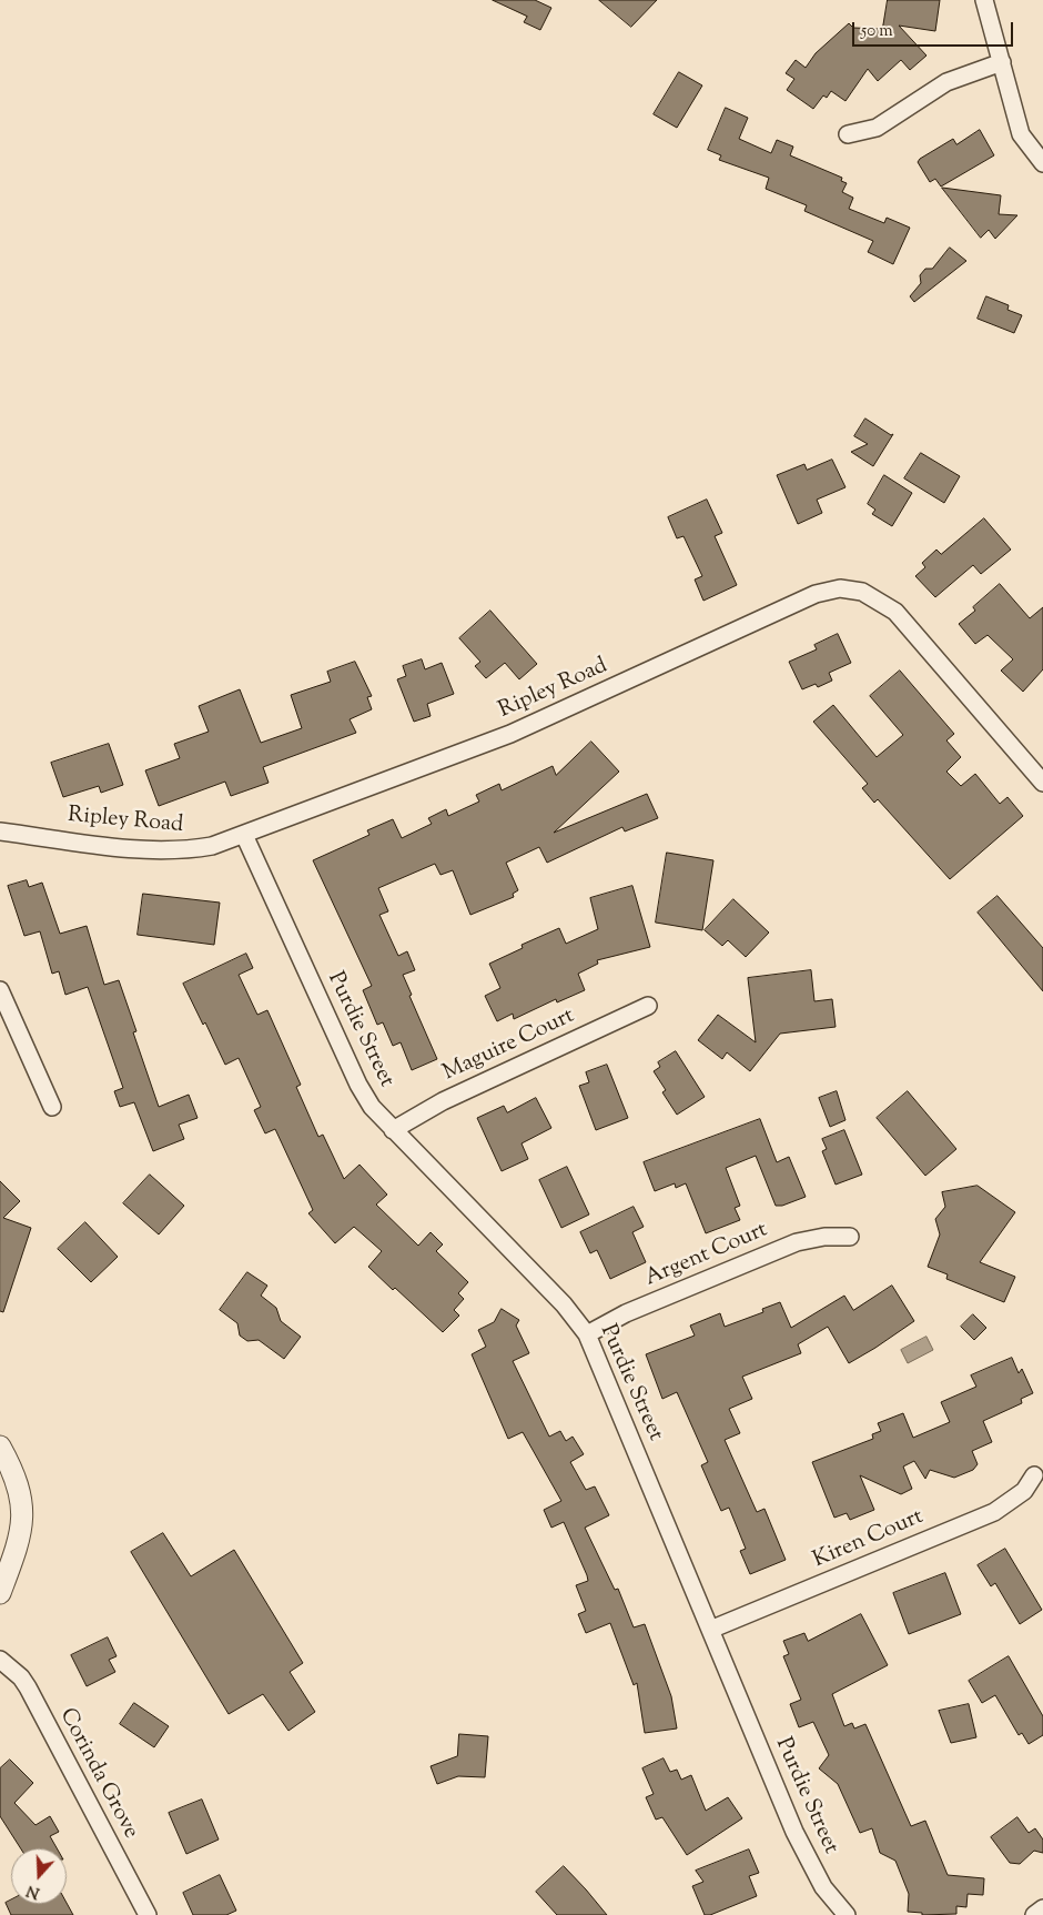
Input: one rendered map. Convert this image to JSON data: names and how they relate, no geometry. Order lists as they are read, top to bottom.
{
  "streets": {
    "street": [
      "Ripley Road",
      "Purdie Street",
      "Maguire Court",
      "Argent Court",
      "Kiren Court",
      "Corinda Grove"
    ]
  },
  "crossings": [
    ["Ripley Road", "Purdie Street"],
    ["Purdie Street", "Maguire Court"],
    ["Purdie Street", "Argent Court"],
    ["Purdie Street", "Kiren Court"]
  ],
  "scale_bar": "50 m",
  "north": "bottom"
}
